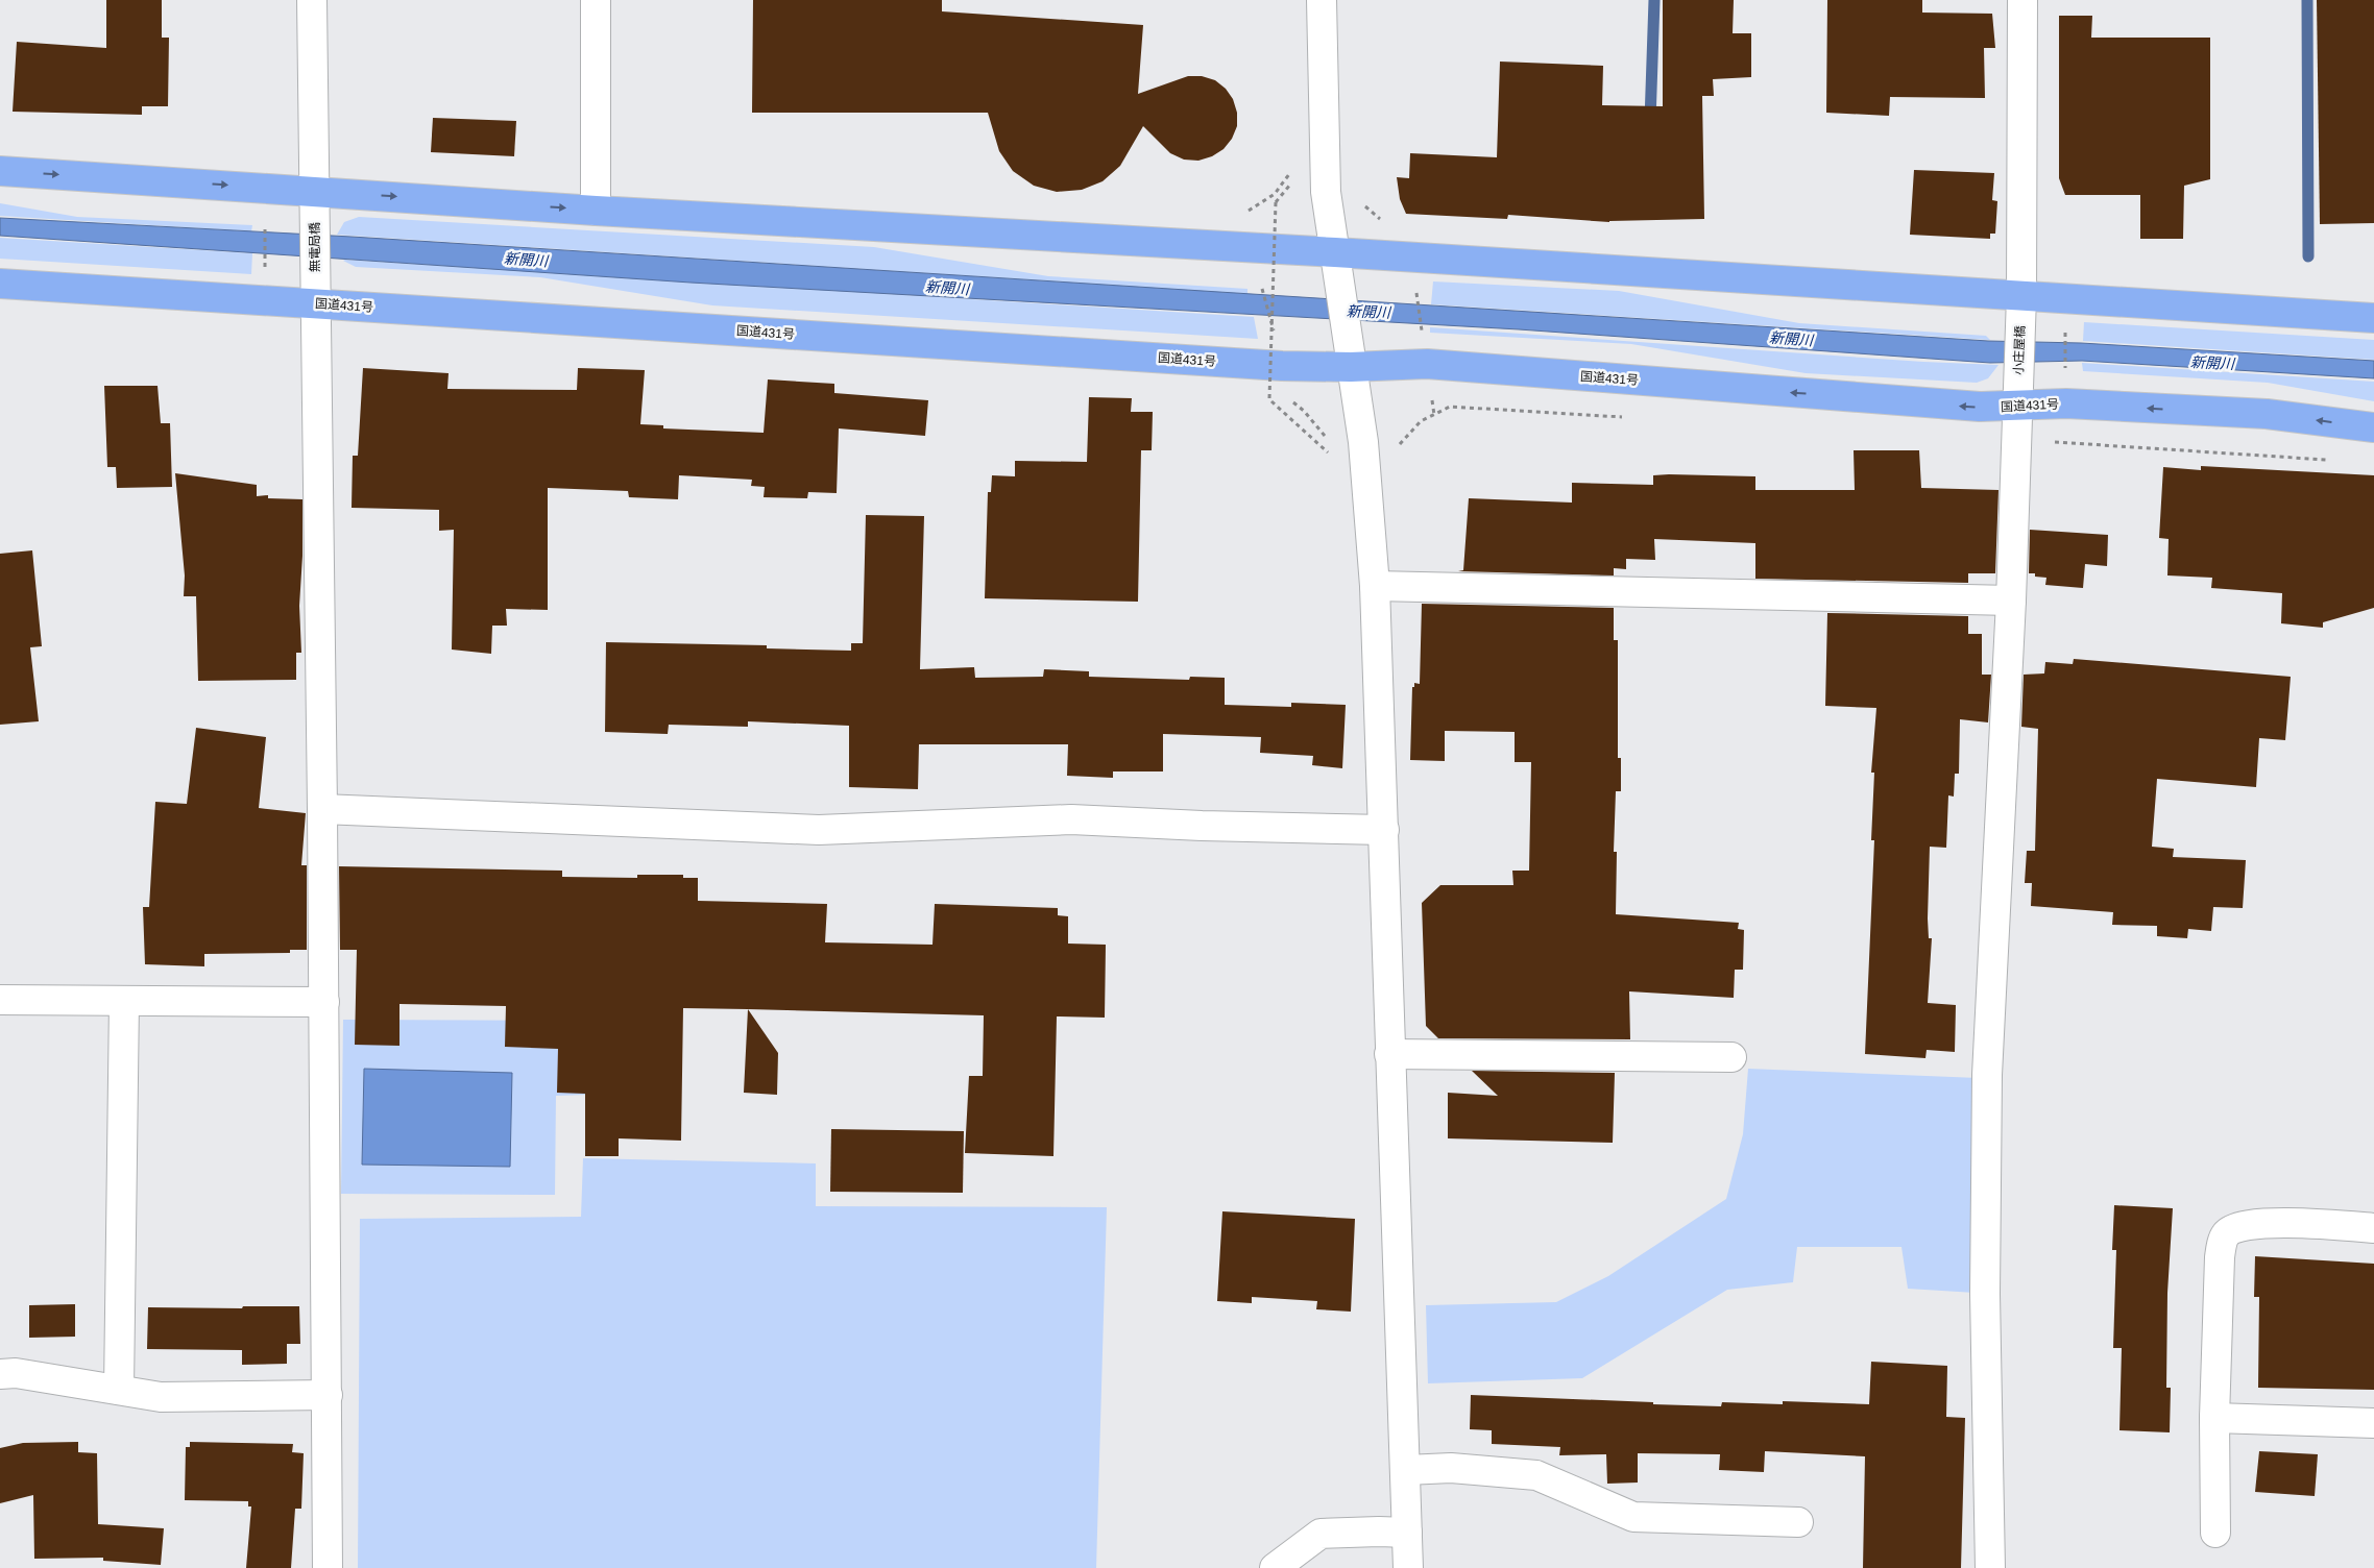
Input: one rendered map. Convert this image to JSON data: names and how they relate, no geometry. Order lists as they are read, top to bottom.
{
  "streets": {
    "highway": ["国道431号"],
    "street": ["無電局橋", "小庄屋橋"]
  },
  "crossings": [
    ["無電局橋", "国道431号"],
    ["国道431号", "小庄屋橋"]
  ],
  "water": ["新開川"]
}
